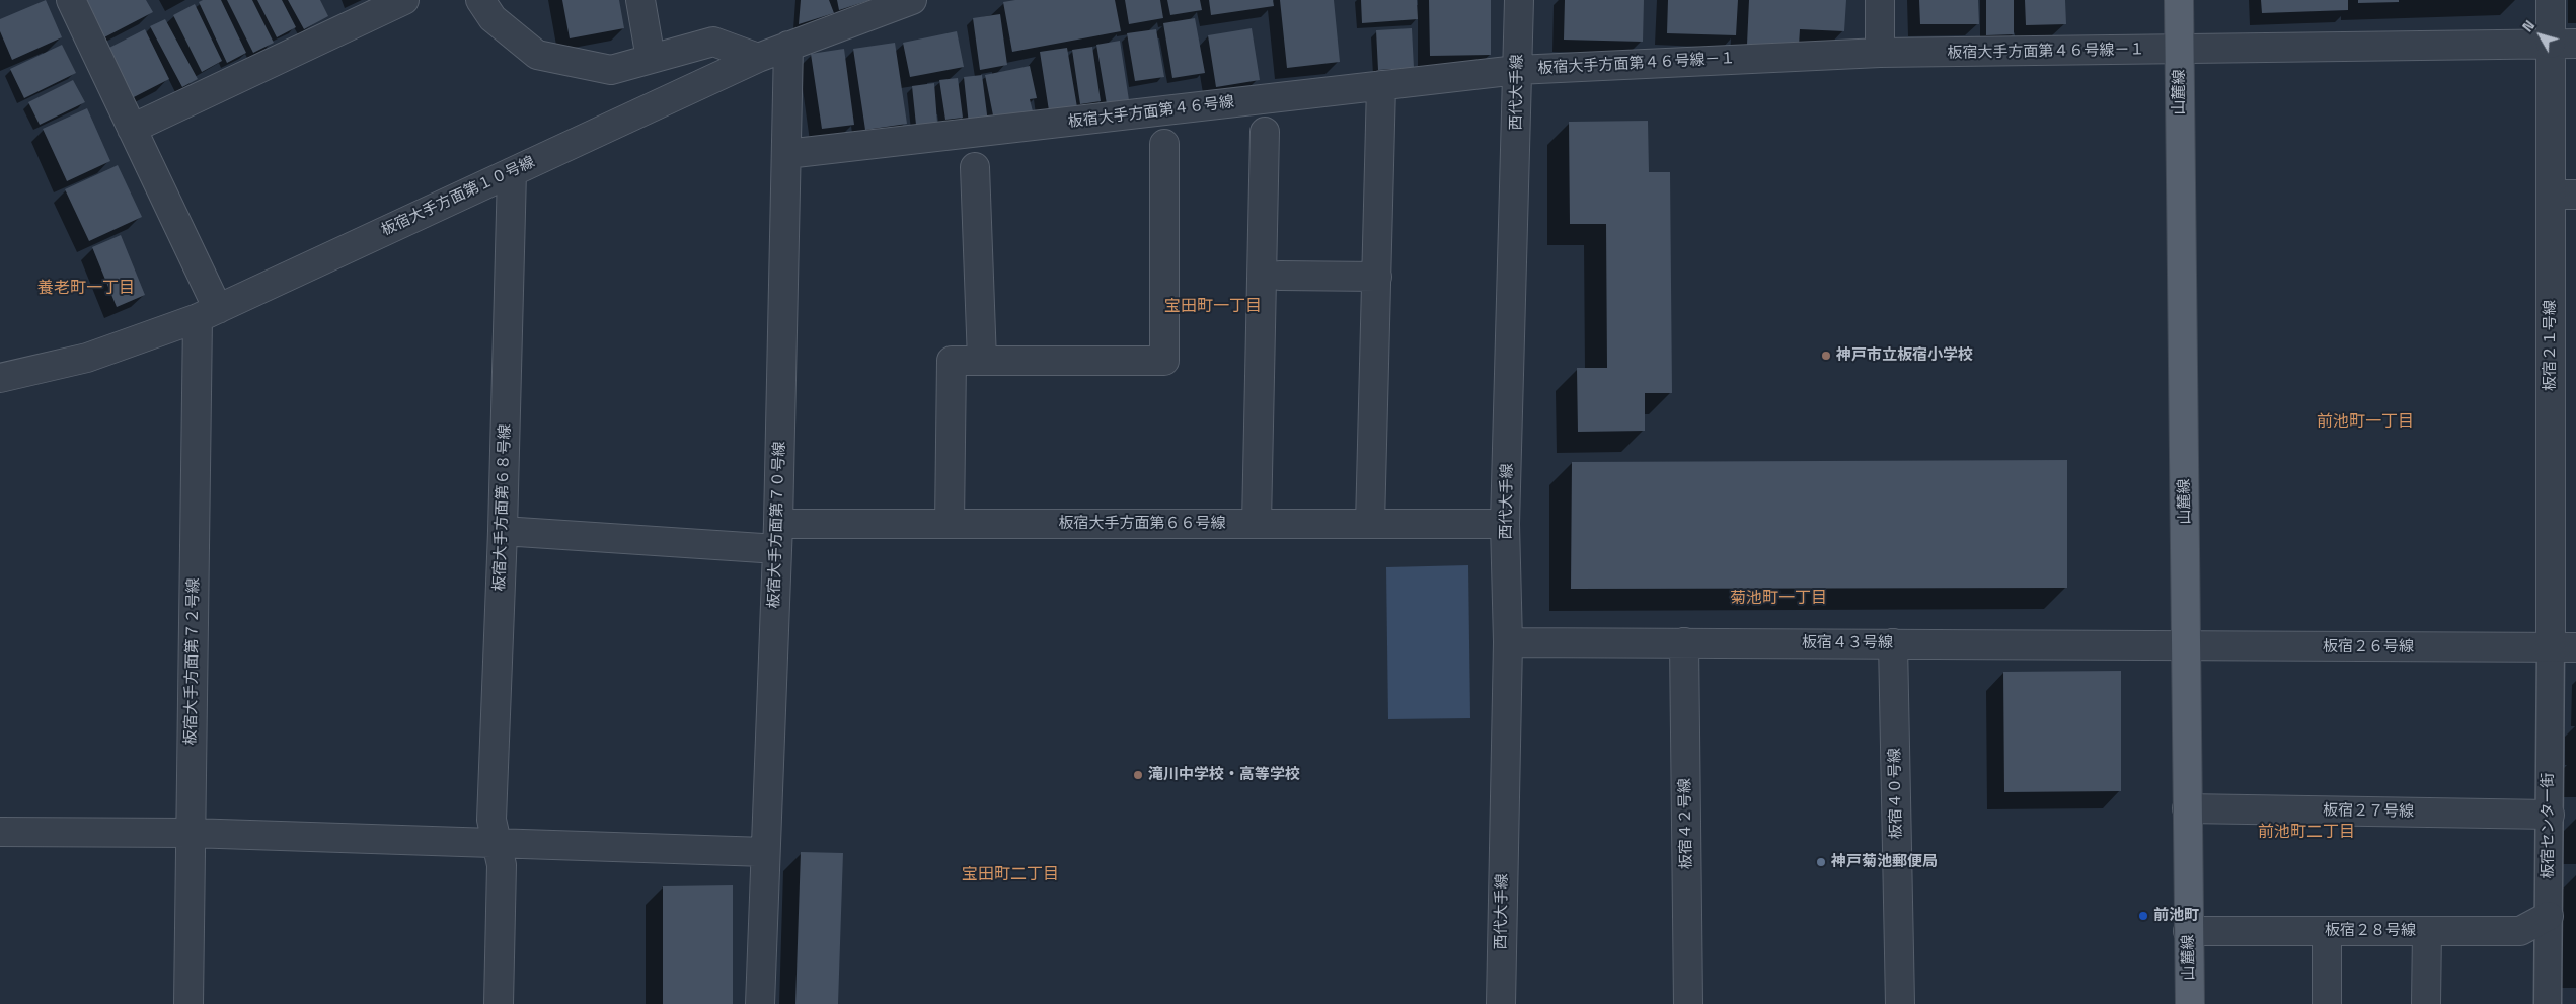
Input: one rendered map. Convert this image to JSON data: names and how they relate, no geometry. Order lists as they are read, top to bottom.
{
  "streets": {
    "main road": ["山麓線"],
    "street": [
      "板宿大手方面第４６号線－１",
      "西代大手線",
      "板宿大手方面第４６号線",
      "板宿大手方面第１０号線",
      "板宿２１号線",
      "板宿大手方面第６８号線",
      "板宿大手方面第６６号線",
      "板宿大手方面第７０号線",
      "板宿４３号線",
      "板宿２６号線",
      "板宿大手方面第７２号線",
      "板宿４０号線",
      "板宿２７号線",
      "板宿４２号線",
      "板宿センター街",
      "板宿２８号線"
    ]
  },
  "crossings": [
    ["板宿大手方面第４６号線－１", "西代大手線"],
    ["板宿大手方面第４６号線－１", "山麓線"],
    ["板宿大手方面第４６号線－１", "板宿大手方面第４６号線"],
    ["板宿大手方面第４６号線－１", "板宿２１号線"],
    ["西代大手線", "板宿大手方面第４６号線"],
    ["西代大手線", "板宿大手方面第６６号線"],
    ["西代大手線", "板宿４３号線"],
    ["山麓線", "板宿４３号線"],
    ["山麓線", "板宿２６号線"],
    ["山麓線", "板宿２７号線"],
    ["山麓線", "板宿２８号線"],
    ["板宿大手方面第４６号線", "板宿大手方面第７０号線"],
    ["板宿大手方面第１０号線", "板宿大手方面第６８号線"],
    ["板宿大手方面第１０号線", "板宿大手方面第７０号線"],
    ["板宿大手方面第１０号線", "板宿大手方面第７２号線"],
    ["板宿２１号線", "板宿２６号線"],
    ["板宿２１号線", "板宿センター街"],
    ["板宿大手方面第６８号線", "板宿大手方面第６６号線"],
    ["板宿大手方面第６６号線", "板宿大手方面第７０号線"],
    ["板宿４３号線", "板宿２６号線"],
    ["板宿４３号線", "板宿４０号線"],
    ["板宿４３号線", "板宿４２号線"],
    ["板宿２６号線", "板宿センター街"],
    ["板宿２７号線", "板宿センター街"],
    ["板宿センター街", "板宿２８号線"]
  ],
  "districts": [
    "養老町一丁目",
    "宝田町一丁目",
    "前池町一丁目",
    "菊池町一丁目",
    "前池町二丁目",
    "宝田町二丁目"
  ],
  "places": [
    "神戸市立板宿小学校",
    "滝川中学校・高等学校",
    "神戸菊池郵便局",
    "前池町"
  ],
  "north": "top left"
}
